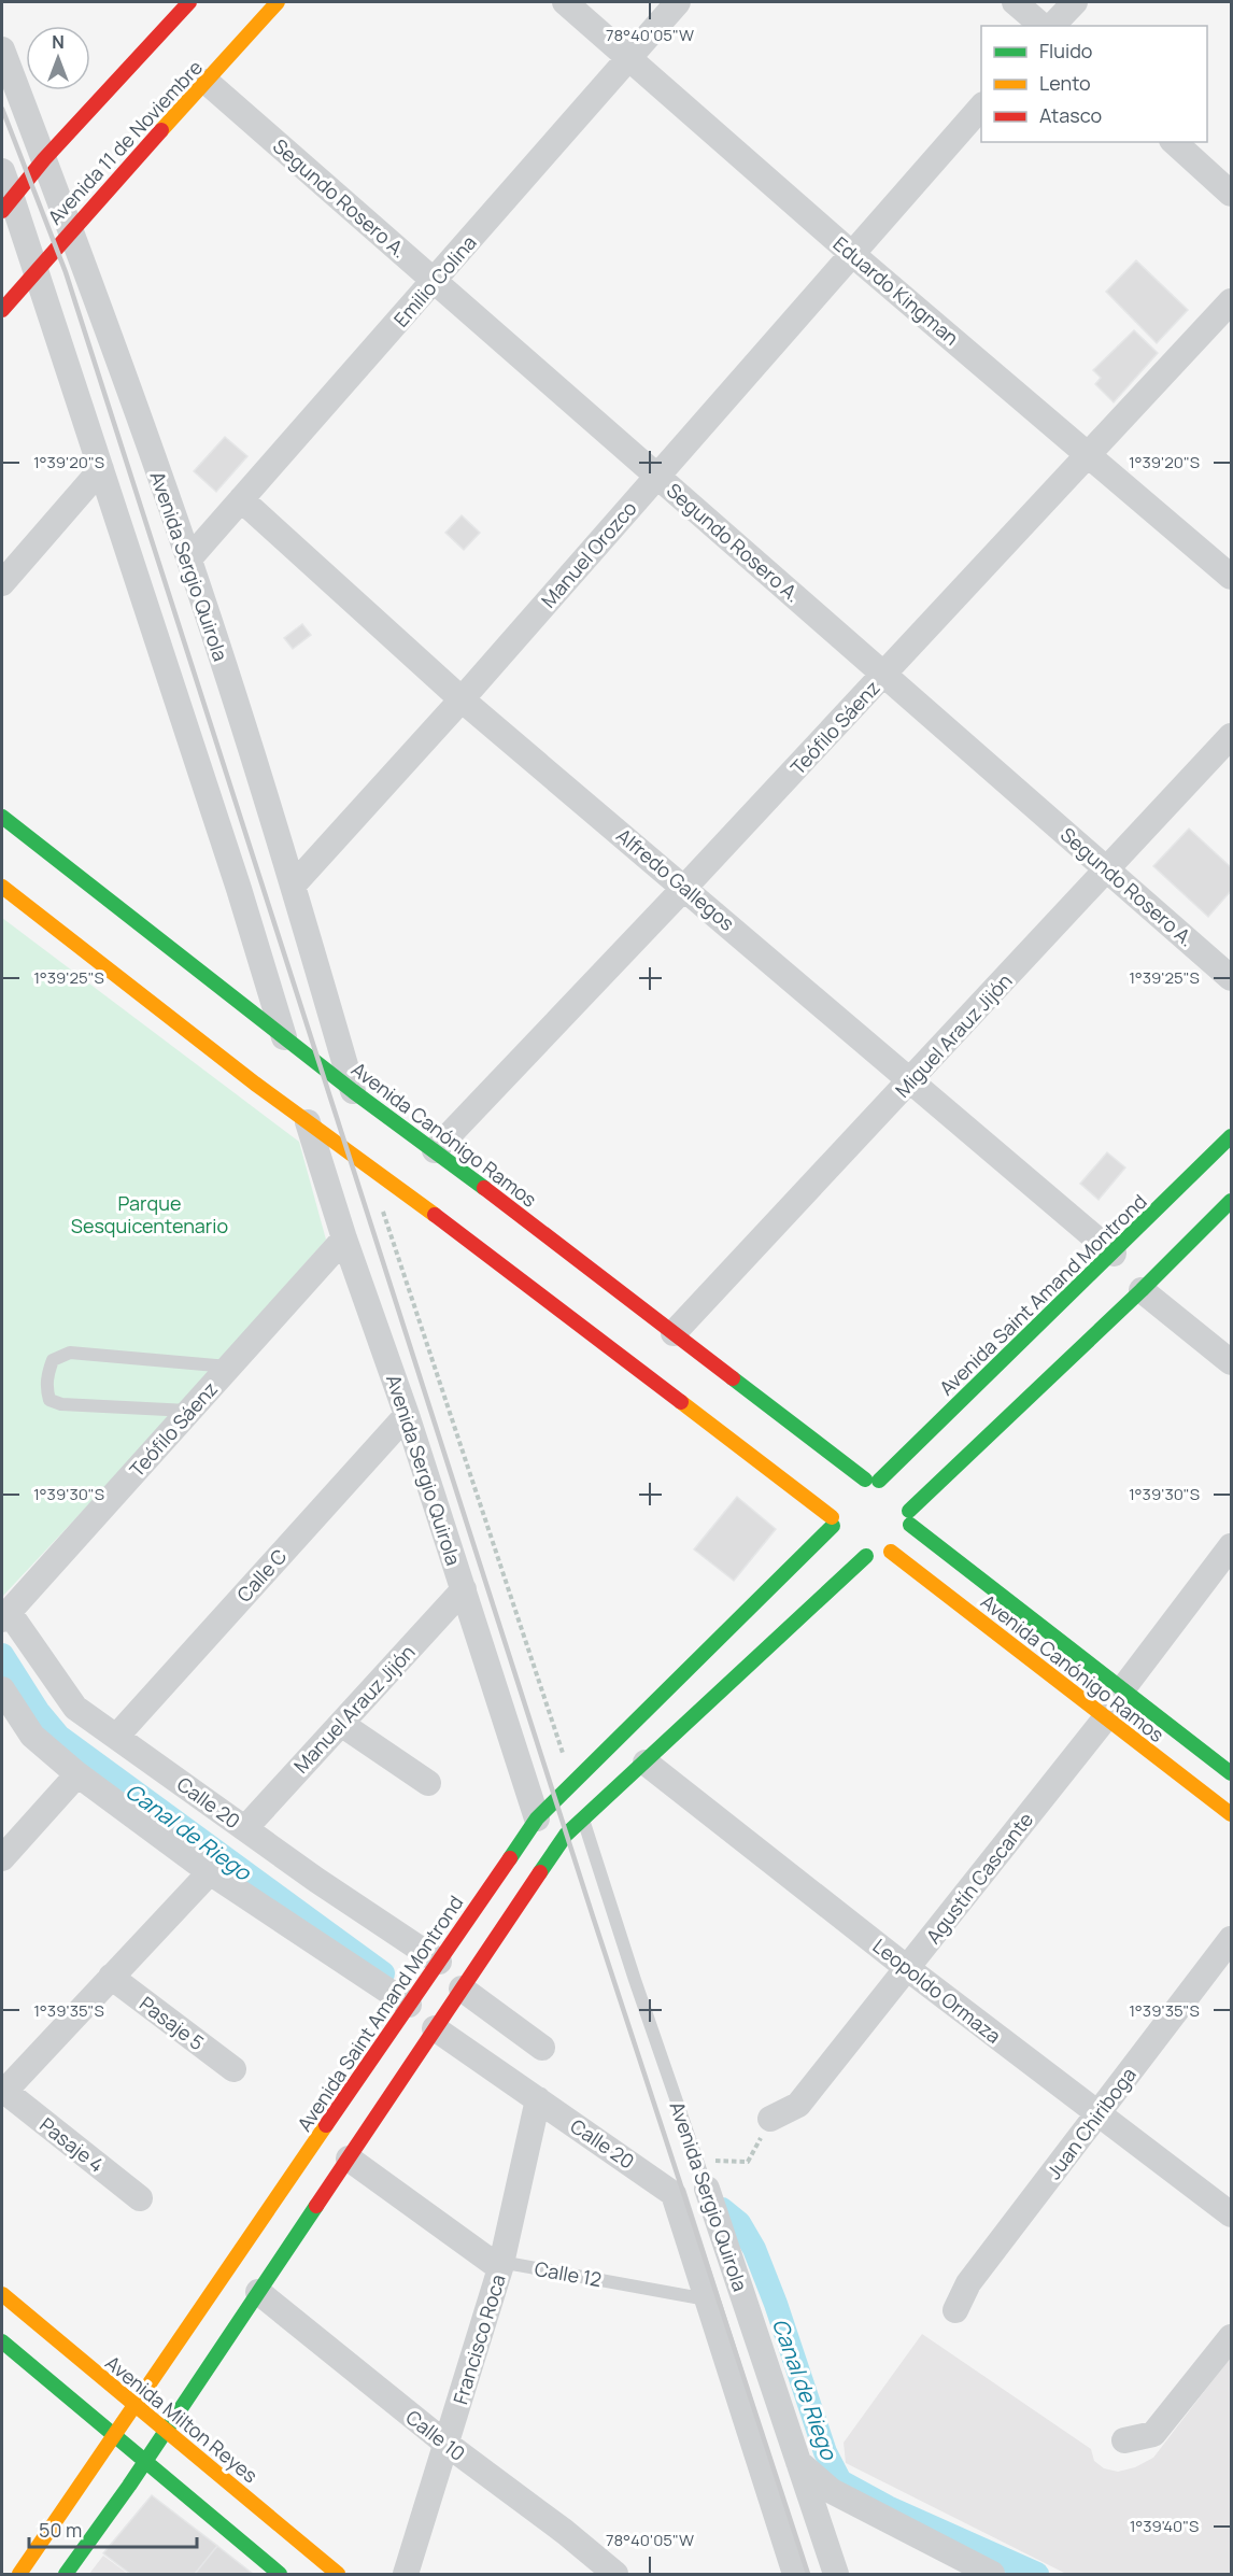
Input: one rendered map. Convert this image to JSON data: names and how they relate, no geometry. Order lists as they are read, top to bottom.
{
  "streets": {
    "street": [
      "Avenida 11 de Noviembre",
      "Segundo Rosero A.",
      "Emilio Colina",
      "Eduardo Kingman",
      "Manuel Orozco",
      "Avenida Sergio Quirola",
      "Teófilo Sáenz",
      "Alfredo Gallegos",
      "Miguel Arauz Jijón",
      "Avenida Canónigo Ramos",
      "Avenida Saint Amand Montrond",
      "Calle C",
      "Manuel Arauz Jijón",
      "Calle 20",
      "Agustín Cascante",
      "Leopoldo Ormaza",
      "Pasaje 5",
      "Juan Chiriboga",
      "Pasaje 4",
      "Francisco Roca",
      "Avenida Milton Reyes",
      "Calle 10"
    ],
    "lane": ["Calle 12"]
  },
  "crossings": [
    ["Avenida 11 de Noviembre", "Segundo Rosero A."],
    ["Avenida 11 de Noviembre", "Avenida Sergio Quirola"],
    ["Segundo Rosero A.", "Emilio Colina"],
    ["Segundo Rosero A.", "Manuel Orozco"],
    ["Segundo Rosero A.", "Teófilo Sáenz"],
    ["Segundo Rosero A.", "Miguel Arauz Jijón"],
    ["Emilio Colina", "Eduardo Kingman"],
    ["Emilio Colina", "Avenida Sergio Quirola"],
    ["Emilio Colina", "Alfredo Gallegos"],
    ["Eduardo Kingman", "Manuel Orozco"],
    ["Eduardo Kingman", "Teófilo Sáenz"],
    ["Manuel Orozco", "Avenida Sergio Quirola"],
    ["Manuel Orozco", "Alfredo Gallegos"],
    ["Avenida Sergio Quirola", "Teófilo Sáenz"],
    ["Avenida Sergio Quirola", "Avenida Canónigo Ramos"],
    ["Avenida Sergio Quirola", "Avenida Saint Amand Montrond"],
    ["Avenida Sergio Quirola", "Calle C"],
    ["Avenida Sergio Quirola", "Manuel Arauz Jijón"],
    ["Avenida Sergio Quirola", "Calle 20"],
    ["Avenida Sergio Quirola", "Calle 12"],
    ["Teófilo Sáenz", "Alfredo Gallegos"],
    ["Teófilo Sáenz", "Avenida Canónigo Ramos"],
    ["Teófilo Sáenz", "Calle 20"],
    ["Alfredo Gallegos", "Miguel Arauz Jijón"],
    ["Alfredo Gallegos", "Avenida Saint Amand Montrond"],
    ["Miguel Arauz Jijón", "Avenida Canónigo Ramos"],
    ["Avenida Canónigo Ramos", "Avenida Saint Amand Montrond"],
    ["Avenida Canónigo Ramos", "Agustín Cascante"],
    ["Avenida Saint Amand Montrond", "Calle 20"],
    ["Avenida Saint Amand Montrond", "Avenida Milton Reyes"],
    ["Calle C", "Calle 20"],
    ["Manuel Arauz Jijón", "Calle 20"],
    ["Calle 20", "Francisco Roca"],
    ["Agustín Cascante", "Leopoldo Ormaza"],
    ["Leopoldo Ormaza", "Juan Chiriboga"],
    ["Calle 12", "Francisco Roca"],
    ["Francisco Roca", "Calle 10"]
  ],
  "water": ["Canal de Riego"],
  "parks": ["Parque Sesquicentenario"],
  "legend": ["Fluido", "Lento", "Atasco"],
  "scale_bar": "50 m",
  "north": "top",
  "coordinates": [
    "78°40'05\"W",
    "1°39'20\"S",
    "1°39'25\"S",
    "1°39'30\"S",
    "1°39'35\"S",
    "1°39'40\"S"
  ]
}
